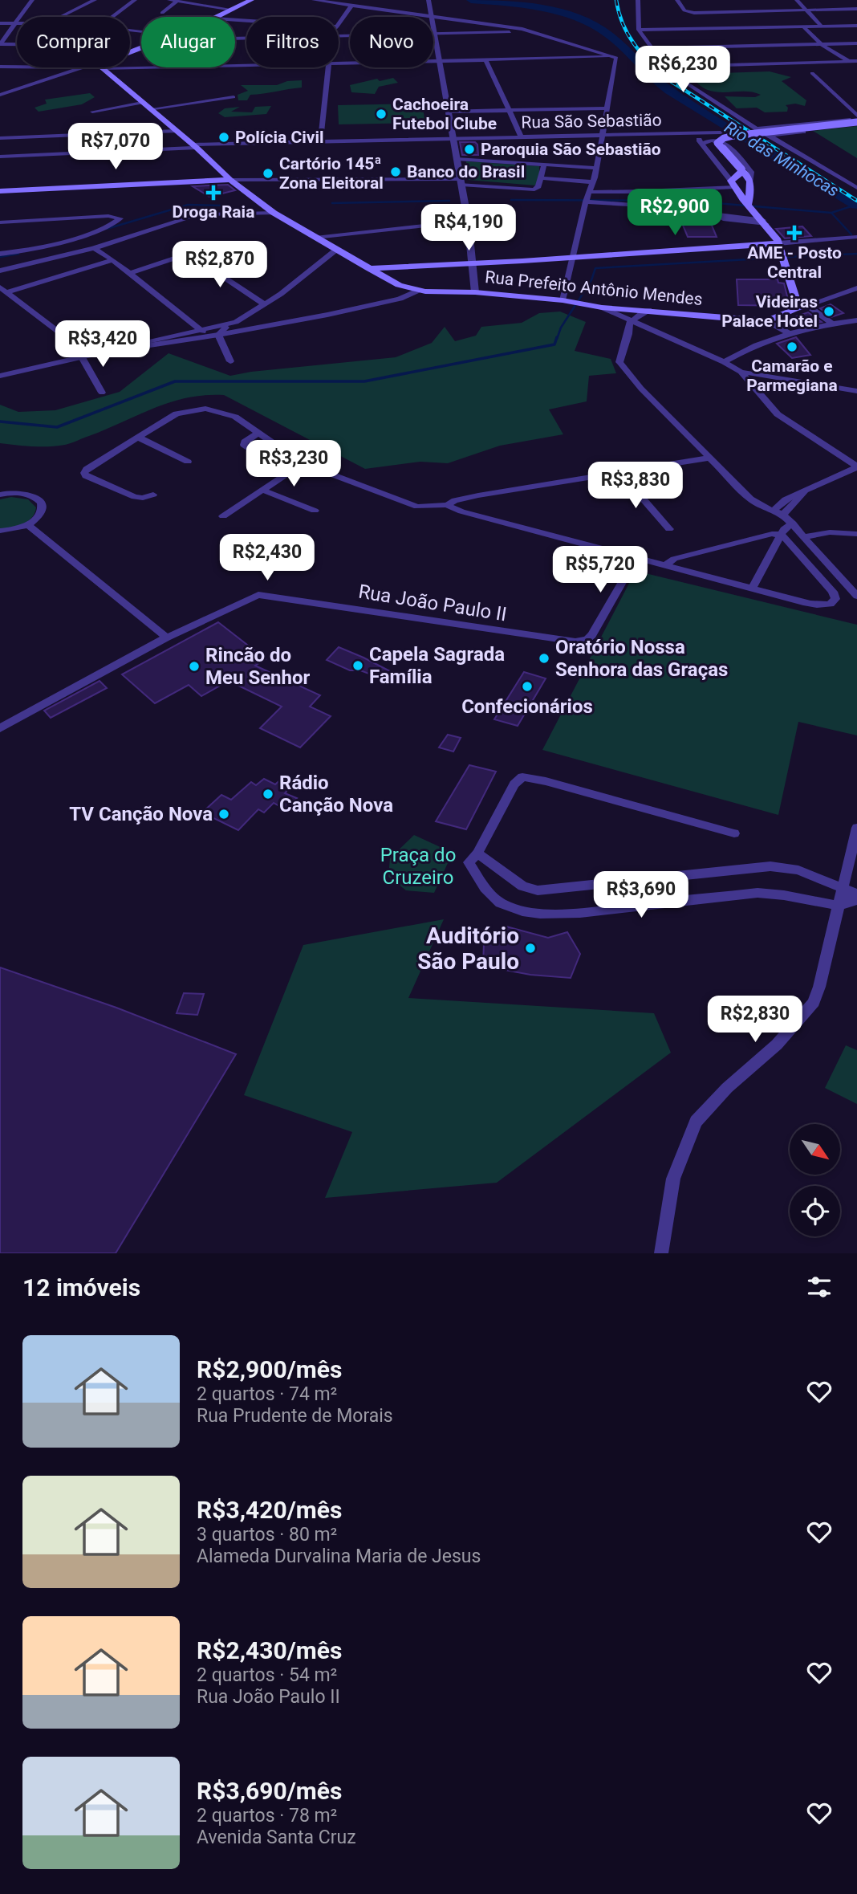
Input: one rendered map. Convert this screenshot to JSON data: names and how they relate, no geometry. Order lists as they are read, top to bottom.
{
  "streets": {
    "main road": ["Rua Prefeito Antônio Mendes"],
    "street": ["Rua São Sebastião", "Rua João Paulo II"]
  },
  "crossings": [
    ["Rua São Sebastião", "Rua Prefeito Antônio Mendes"]
  ],
  "water": ["Rio das Minhocas"],
  "parks": ["Praça do Cruzeiro"],
  "places": {
    "other": [
      "Cachoeira Futebol Clube",
      "Polícia Civil",
      "Paroquia São Sebastião",
      "Banco do Brasil",
      "Cartório 145ª Zona Eleitoral",
      "Videiras Palace Hotel",
      "Camarão e Parmegiana",
      "Oratório Nossa Senhora das Graças",
      "Capela Sagrada Família",
      "Rincão do Meu Senhor",
      "Confecionários",
      "Rádio Canção Nova",
      "TV Canção Nova",
      "Auditório São Paulo"
    ],
    "health": ["Droga Raia", "AME - Posto Central"]
  },
  "north": "bottom right",
  "page": {
    "chip": [
      "Comprar",
      "Alugar",
      "Filtros",
      "Novo"
    ],
    "price": [
      "R$6,230",
      "R$7,070",
      "R$2,900",
      "R$4,190",
      "R$2,870",
      "R$3,420",
      "R$3,230",
      "R$3,830",
      "R$2,430",
      "R$5,720",
      "R$3,690",
      "R$2,830"
    ],
    "heading": "12 imóveis",
    "list": [
      {
        "name": "R$2,900/mês",
        "note": "2 quartos · 74 m² · Rua Prudente de Morais"
      },
      {
        "name": "R$3,420/mês",
        "note": "3 quartos · 80 m² · Alameda Durvalina Maria de Jesus"
      },
      {
        "name": "R$2,430/mês",
        "note": "2 quartos · 54 m² · Rua João Paulo II"
      },
      {
        "name": "R$3,690/mês",
        "note": "2 quartos · 78 m² · Avenida Santa Cruz"
      }
    ]
  }
}
